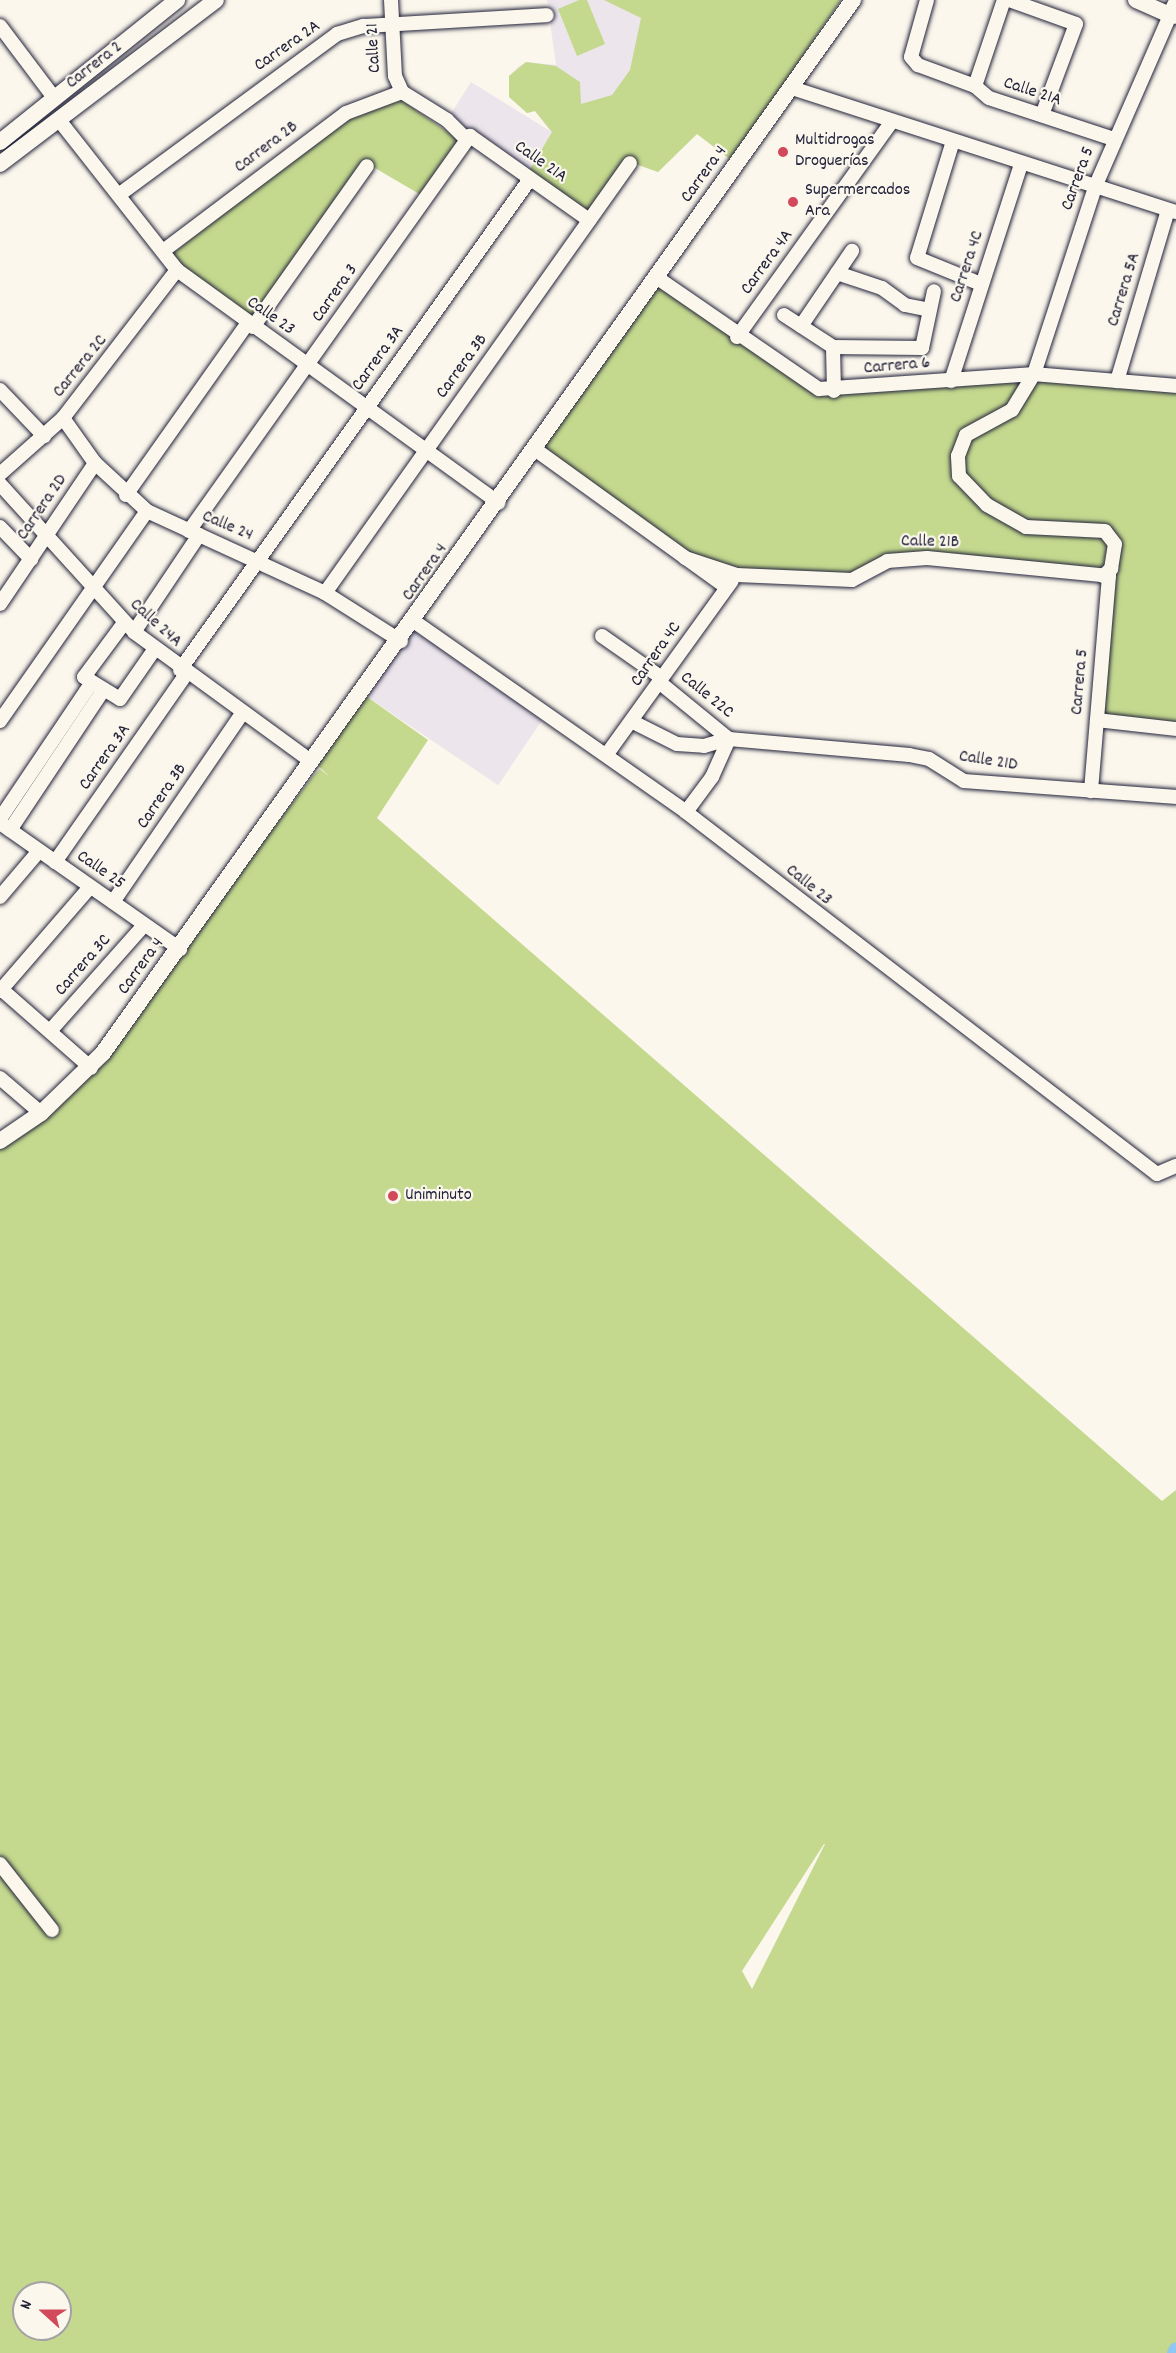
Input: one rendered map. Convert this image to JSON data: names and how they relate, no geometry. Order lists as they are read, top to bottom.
{
  "streets": {
    "main road": ["Carrera 2", "Carrera 4"],
    "street": [
      "Carrera 2A",
      "Calle 21",
      "Calle 21A",
      "Carrera 2B",
      "Carrera 5",
      "Carrera 4A",
      "Carrera 4C",
      "Carrera 5A",
      "Carrera 3",
      "Calle 23",
      "Carrera 3A",
      "Carrera 2C",
      "Carrera 3B",
      "Carrera 6",
      "Carrera 2D",
      "Calle 24",
      "Calle 21B",
      "Calle 24A",
      "Calle 22C",
      "Calle 21D",
      "Calle 25",
      "Carrera 3C"
    ]
  },
  "crossings": [
    ["Carrera 2A", "Calle 21"],
    ["Carrera 2A", "Calle 23"],
    ["Calle 21", "Calle 21A"],
    ["Calle 21", "Carrera 2B"],
    ["Carrera 2", "Calle 23"],
    ["Calle 21A", "Carrera 2B"],
    ["Calle 21A", "Carrera 5"],
    ["Calle 21A", "Carrera 3"],
    ["Calle 21A", "Carrera 3A"],
    ["Calle 21A", "Carrera 3B"],
    ["Carrera 2B", "Calle 23"],
    ["Carrera 4", "Calle 23"],
    ["Carrera 4", "Carrera 6"],
    ["Carrera 4", "Calle 24"],
    ["Carrera 4", "Calle 21B"],
    ["Carrera 4", "Calle 24A"],
    ["Carrera 4", "Calle 25"],
    ["Carrera 5", "Carrera 6"],
    ["Carrera 5", "Calle 21B"],
    ["Carrera 5", "Calle 21D"],
    ["Carrera 4A", "Carrera 6"],
    ["Carrera 4C", "Calle 23"],
    ["Carrera 4C", "Carrera 6"],
    ["Carrera 4C", "Calle 21B"],
    ["Carrera 4C", "Calle 22C"],
    ["Carrera 4C", "Calle 21D"],
    ["Carrera 5A", "Carrera 6"],
    ["Carrera 3", "Calle 23"],
    ["Carrera 3", "Calle 24"],
    ["Calle 23", "Carrera 3A"],
    ["Calle 23", "Carrera 2C"],
    ["Calle 23", "Carrera 3B"],
    ["Carrera 3A", "Calle 24"],
    ["Carrera 3A", "Calle 24A"],
    ["Carrera 3A", "Calle 25"],
    ["Carrera 2C", "Calle 24"],
    ["Carrera 3B", "Calle 24"],
    ["Carrera 3B", "Calle 24A"],
    ["Carrera 3B", "Calle 25"],
    ["Carrera 2D", "Calle 24"],
    ["Carrera 2D", "Calle 24A"],
    ["Calle 22C", "Calle 21D"],
    ["Calle 25", "Carrera 3C"]
  ],
  "places": ["Multidrogas Droguerías", "Supermercados Ara", "Uniminuto"],
  "north": "left"
}
